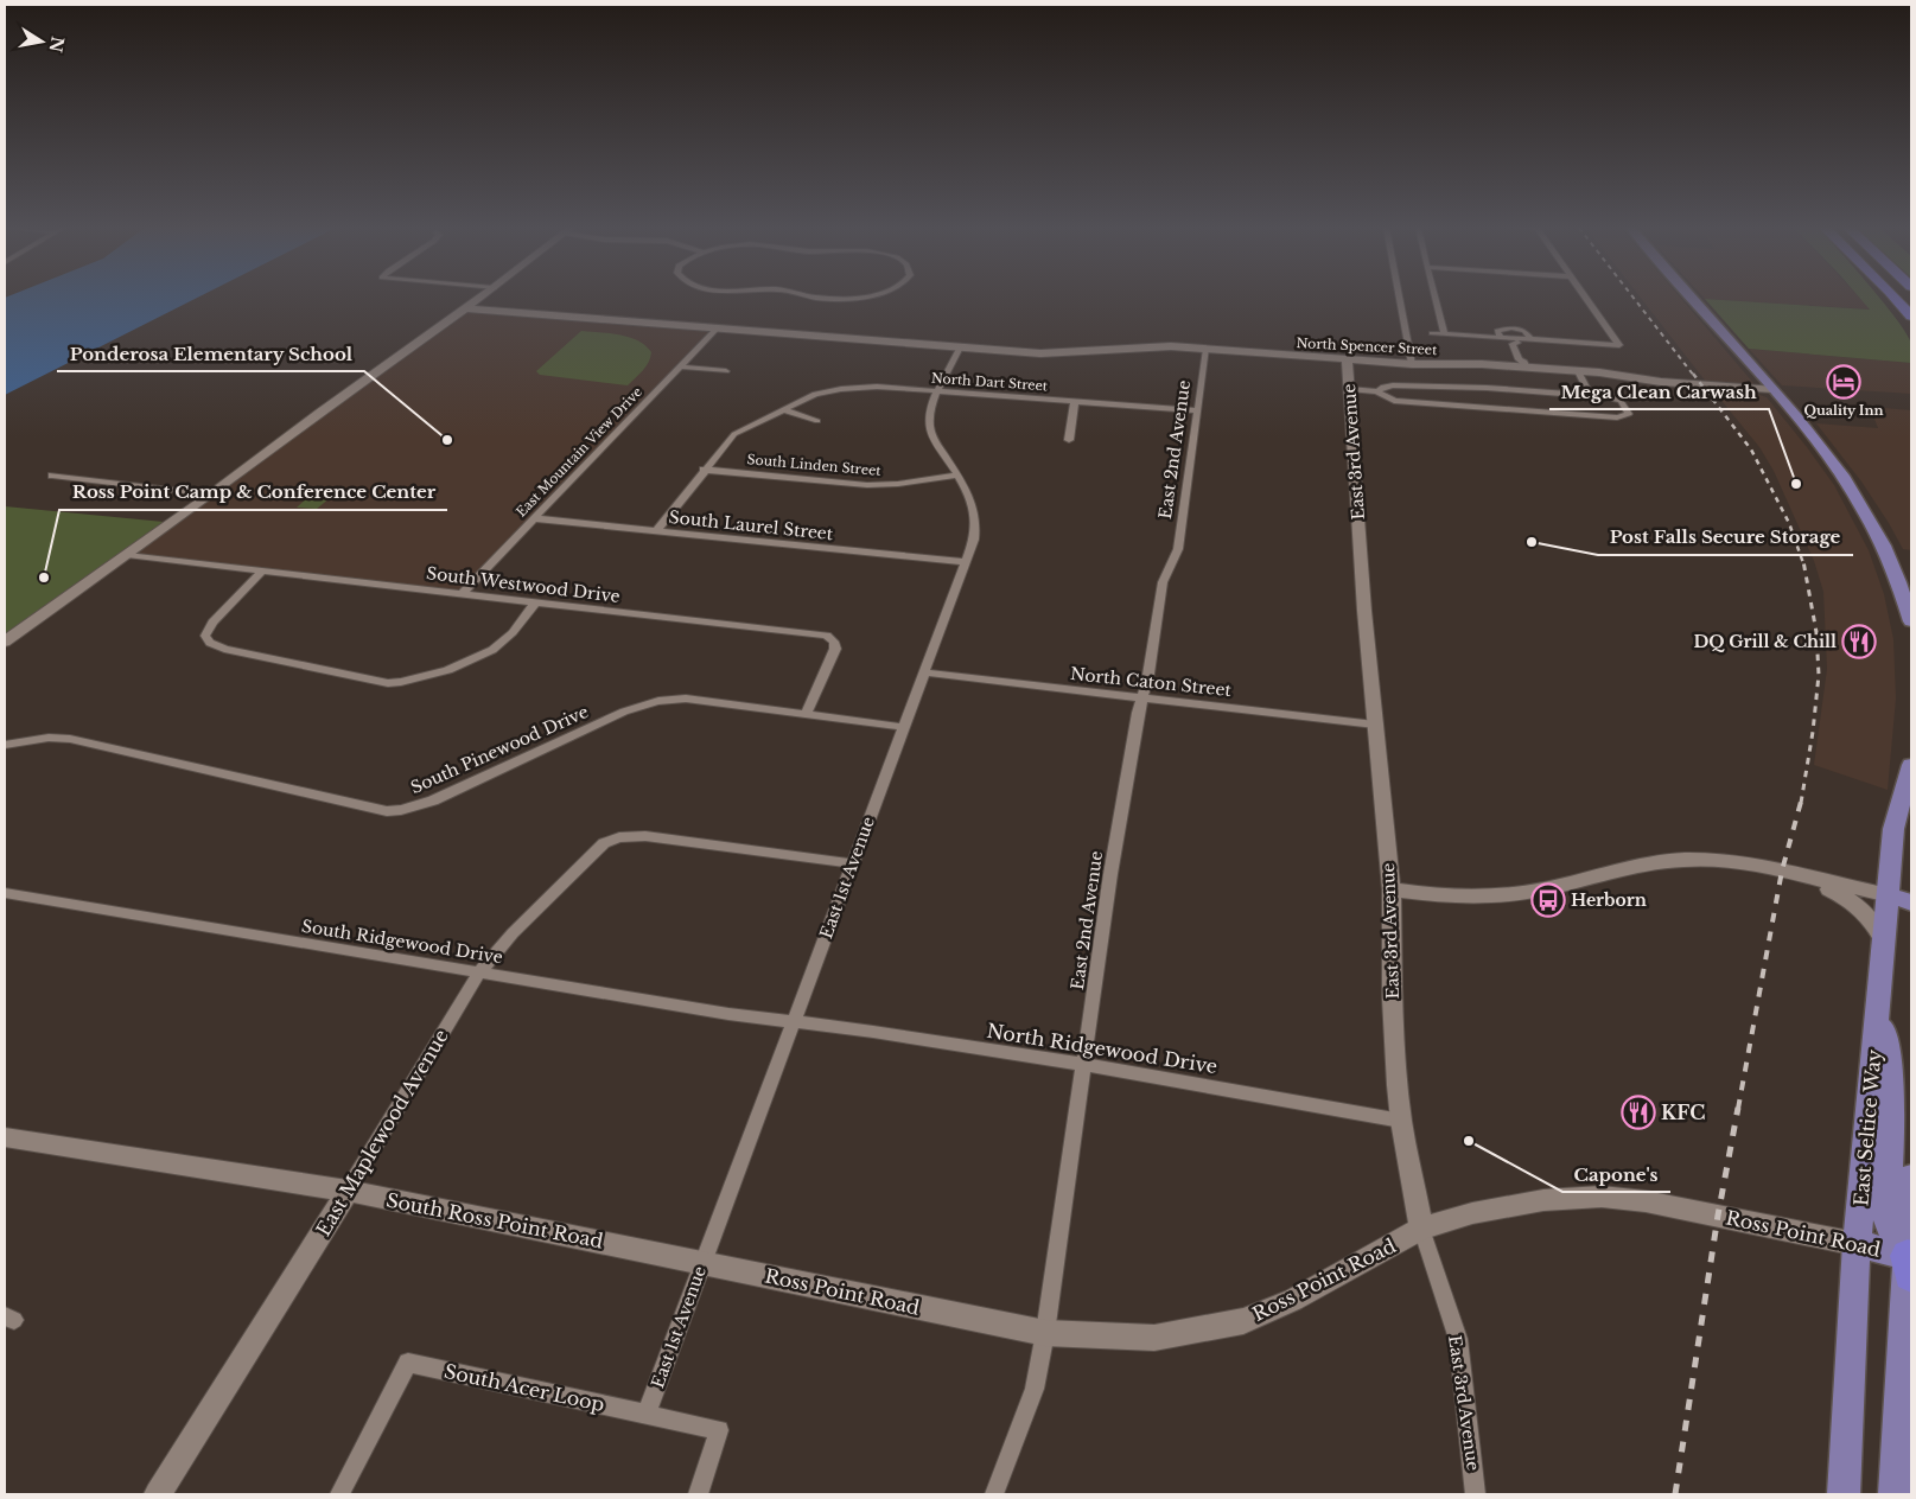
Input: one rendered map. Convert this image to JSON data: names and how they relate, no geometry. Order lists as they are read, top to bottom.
{
  "streets": {
    "main road": ["East Seltice Way", "Ross Point Road"],
    "street": [
      "North Spencer Street",
      "North Dart Street",
      "East 2nd Avenue",
      "East Mountain View Drive",
      "East 3rd Avenue",
      "South Linden Street",
      "South Laurel Street",
      "South Westwood Drive",
      "North Caton Street",
      "South Pinewood Drive",
      "East 1st Avenue",
      "South Ridgewood Drive",
      "North Ridgewood Drive",
      "East Maplewood Avenue",
      "South Ross Point Road",
      "South Acer Loop"
    ]
  },
  "crossings": [
    ["North Spencer Street", "East 2nd Avenue"],
    ["North Spencer Street", "East Mountain View Drive"],
    ["North Spencer Street", "East 3rd Avenue"],
    ["North Spencer Street", "East 1st Avenue"],
    ["North Dart Street", "East 2nd Avenue"],
    ["North Dart Street", "South Linden Street"],
    ["North Dart Street", "South Laurel Street"],
    ["North Dart Street", "East 1st Avenue"],
    ["East 2nd Avenue", "North Caton Street"],
    ["East 2nd Avenue", "North Ridgewood Drive"],
    ["East 2nd Avenue", "Ross Point Road"],
    ["East Mountain View Drive", "South Laurel Street"],
    ["East Mountain View Drive", "South Westwood Drive"],
    ["East 3rd Avenue", "North Caton Street"],
    ["East 3rd Avenue", "North Ridgewood Drive"],
    ["East 3rd Avenue", "Ross Point Road"],
    ["South Linden Street", "East 1st Avenue"],
    ["South Laurel Street", "East 1st Avenue"],
    ["South Westwood Drive", "South Pinewood Drive"],
    ["North Caton Street", "East 1st Avenue"],
    ["South Pinewood Drive", "East 1st Avenue"],
    ["East 1st Avenue", "South Ridgewood Drive"],
    ["East 1st Avenue", "North Ridgewood Drive"],
    ["East 1st Avenue", "East Maplewood Avenue"],
    ["East 1st Avenue", "South Ross Point Road"],
    ["East 1st Avenue", "Ross Point Road"],
    ["East 1st Avenue", "South Acer Loop"],
    ["South Ridgewood Drive", "North Ridgewood Drive"],
    ["South Ridgewood Drive", "East Maplewood Avenue"],
    ["East Seltice Way", "Ross Point Road"],
    ["East Maplewood Avenue", "South Ross Point Road"],
    ["South Ross Point Road", "Ross Point Road"]
  ],
  "places": {
    "hotel": ["Quality Inn"],
    "other": [
      "Ponderosa Elementary School",
      "Mega Clean Carwash",
      "Post Falls Secure Storage",
      "Ross Point Camp & Conference Center",
      "Capone's"
    ],
    "restaurant": ["DQ Grill & Chill", "KFC"],
    "bus stop": ["Herborn"]
  },
  "north": "right"
}
